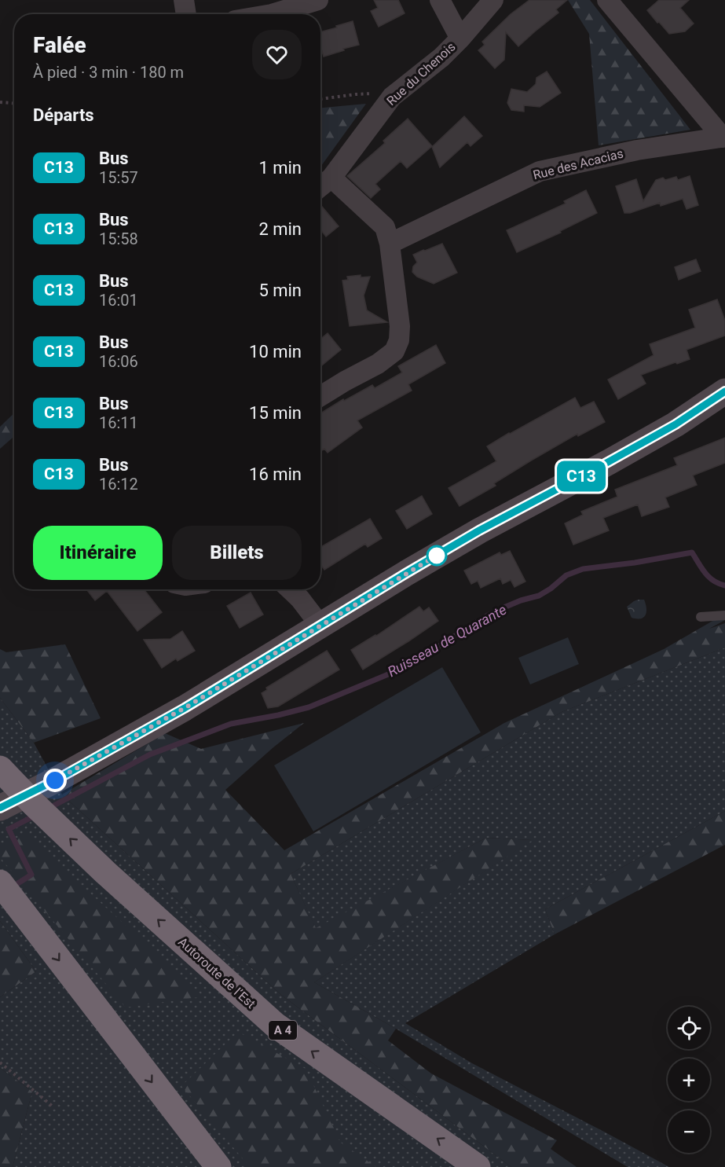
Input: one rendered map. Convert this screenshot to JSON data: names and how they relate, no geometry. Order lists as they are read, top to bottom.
{
  "streets": {
    "highway": ["Autoroute de l’Est", "A 4"],
    "street": ["Rue du Chenois", "Rue des Acacias"]
  },
  "water": ["Ruisseau de Quarante"],
  "lines": ["bus line C13"],
  "page": {
    "on_map": "C13",
    "heading": [
      ["Falée", "À pied · 3 min · 180 m"],
      "Départs"
    ],
    "list": [
      {
        "mark": "C13",
        "name": "Bus",
        "note": "15:57",
        "value": "1 min"
      },
      {
        "mark": "C13",
        "name": "Bus",
        "note": "15:58",
        "value": "2 min"
      },
      {
        "mark": "C13",
        "name": "Bus",
        "note": "16:01",
        "value": "5 min"
      },
      {
        "mark": "C13",
        "name": "Bus",
        "note": "16:06",
        "value": "10 min"
      },
      {
        "mark": "C13",
        "name": "Bus",
        "note": "16:11",
        "value": "15 min"
      },
      {
        "mark": "C13",
        "name": "Bus",
        "note": "16:12",
        "value": "16 min"
      }
    ],
    "buttons": ["Itinéraire", "Billets"],
    "map_buttons": ["+", "−"]
  }
}
